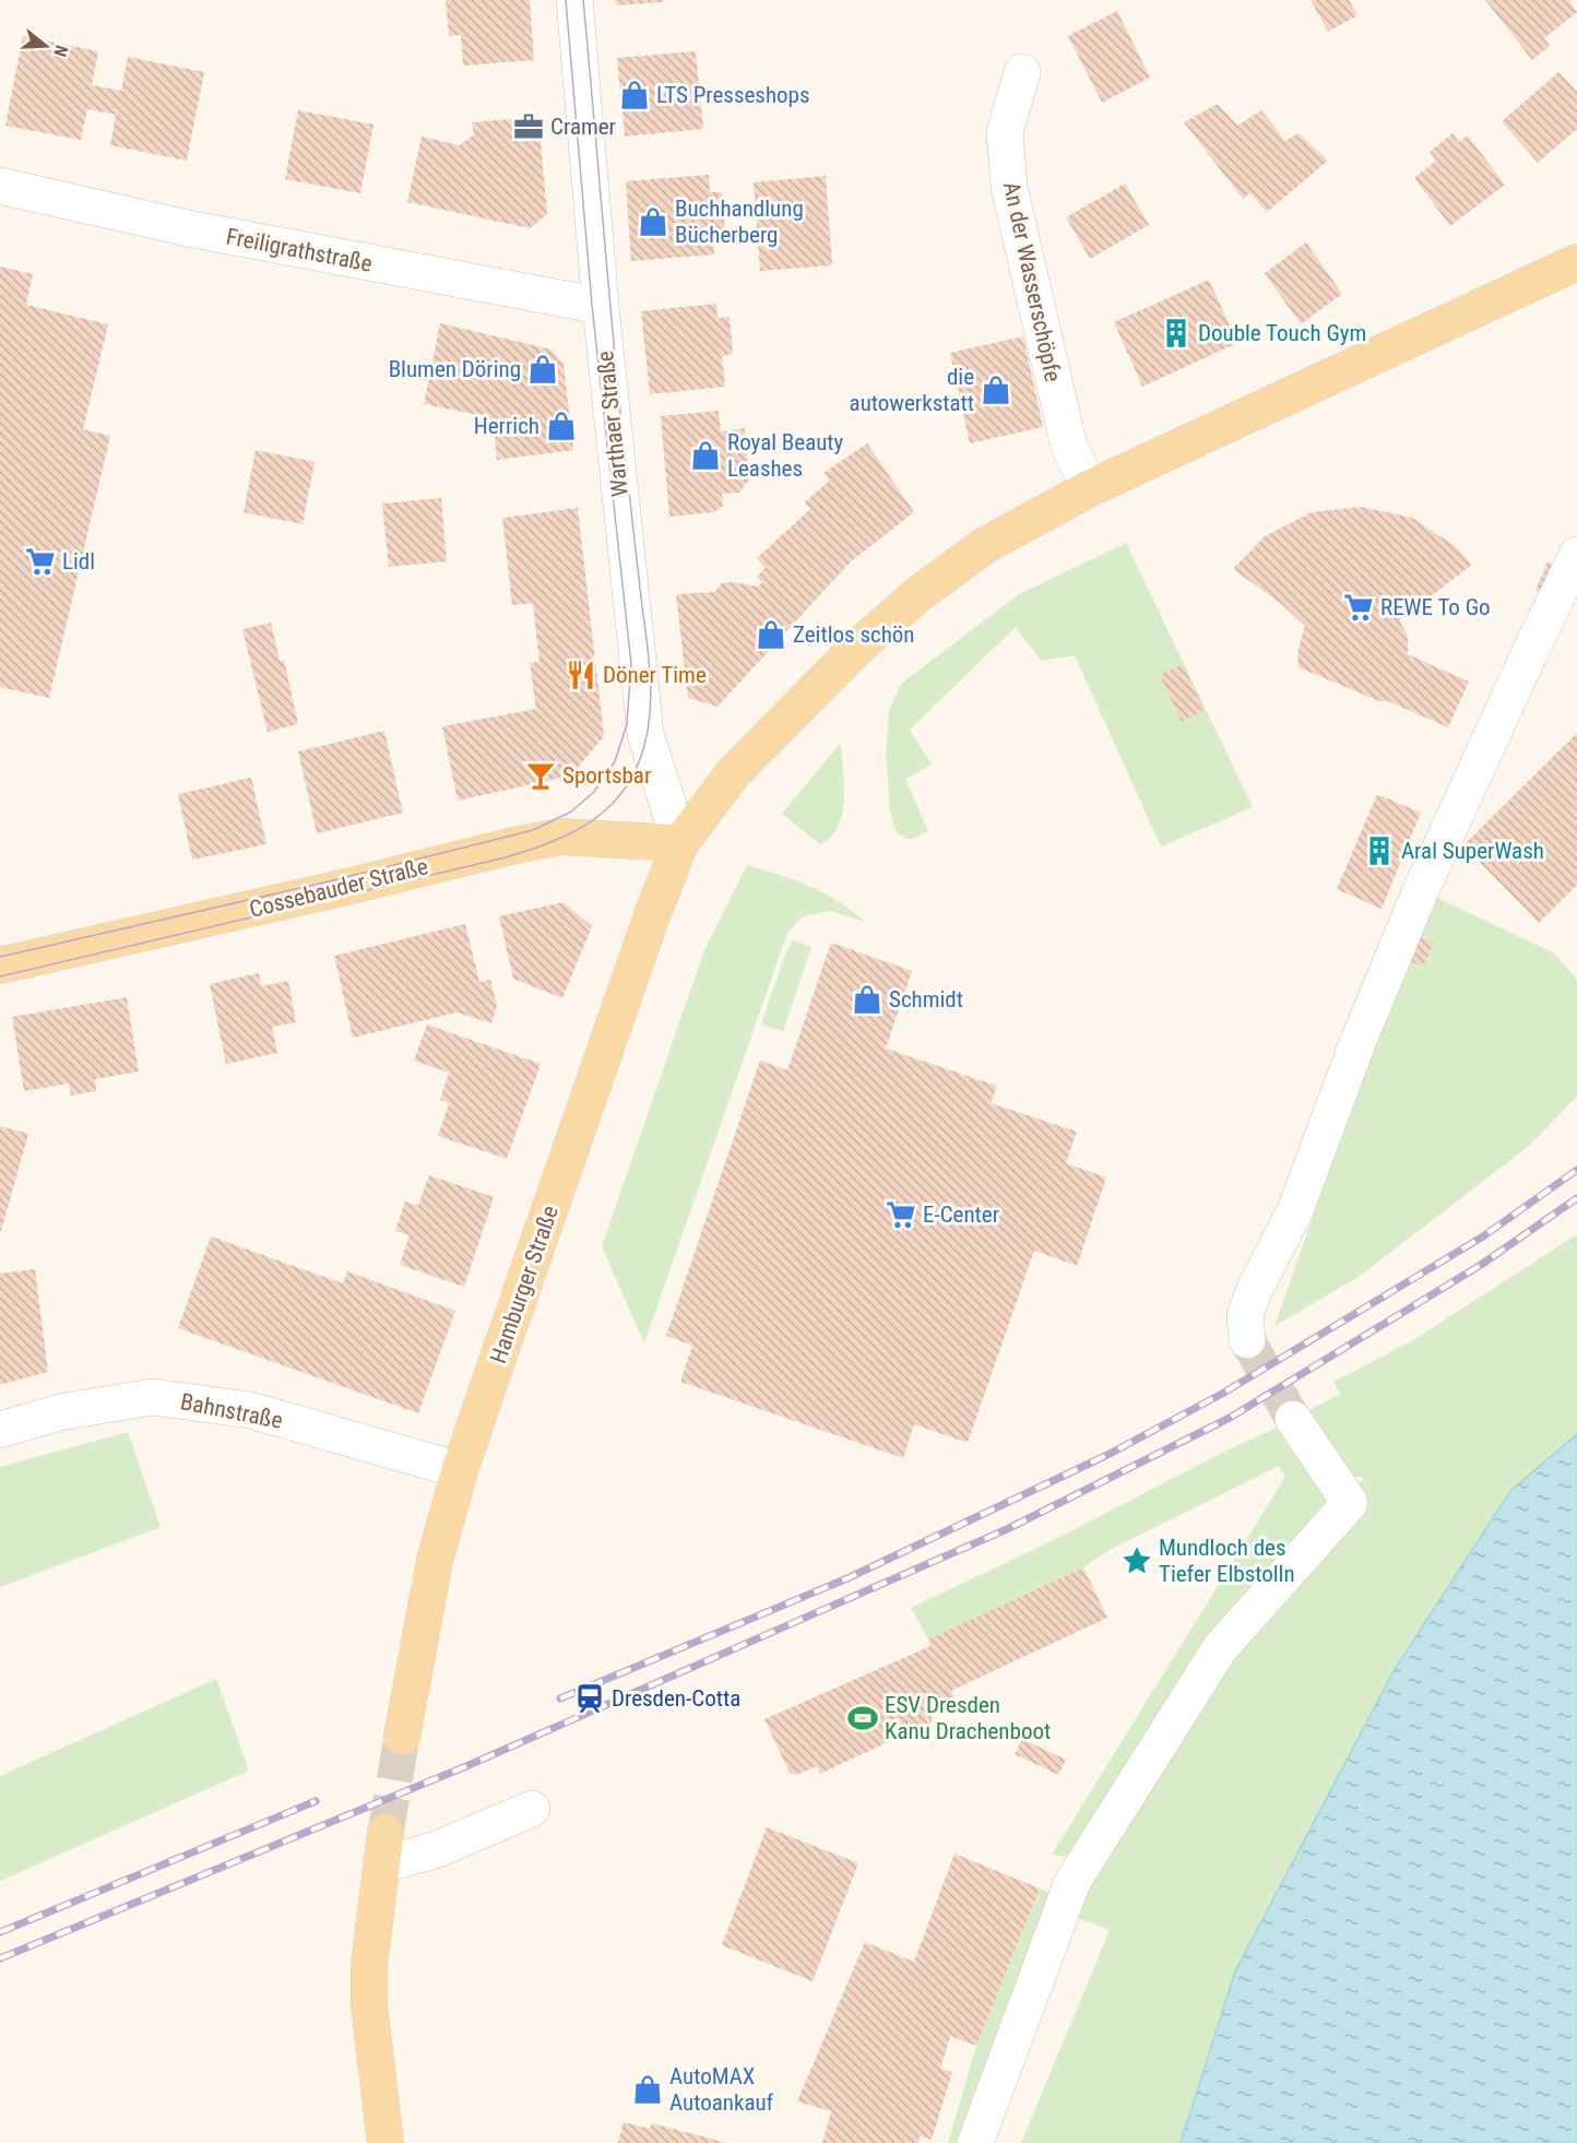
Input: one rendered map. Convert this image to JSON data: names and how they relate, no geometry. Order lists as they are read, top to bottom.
{
  "streets": {
    "main road": ["Cossebauder Straße", "Hamburger Straße"],
    "street": [
      "Freiligrathstraße",
      "An der Wasserschöpfe",
      "Warthaer Straße",
      "Bahnstraße"
    ]
  },
  "crossings": [
    ["Freiligrathstraße", "Warthaer Straße"],
    ["An der Wasserschöpfe", "Hamburger Straße"],
    ["Warthaer Straße", "Cossebauder Straße"],
    ["Warthaer Straße", "Hamburger Straße"],
    ["Cossebauder Straße", "Hamburger Straße"],
    ["Hamburger Straße", "Bahnstraße"]
  ],
  "places": {
    "shop": [
      "LTS Presseshops",
      "Buchhandlung Bücherberg",
      "Blumen Döring",
      "die autowerkstatt",
      "Herrich",
      "Royal Beauty Leashes",
      "Zeitlos schön",
      "Schmidt",
      "AutoMAX Autoankauf"
    ],
    "office": ["Cramer"],
    "building": ["Double Touch Gym", "Aral SuperWash"],
    "supermarket": ["Lidl", "REWE To Go", "E-Center"],
    "restaurant": ["Döner Time"],
    "bar": ["Sportsbar"],
    "place": ["Mundloch des Tiefer Elbstolln"],
    "station": ["Dresden-Cotta"],
    "sports": ["ESV Dresden Kanu Drachenboot"]
  },
  "north": "right"
}
